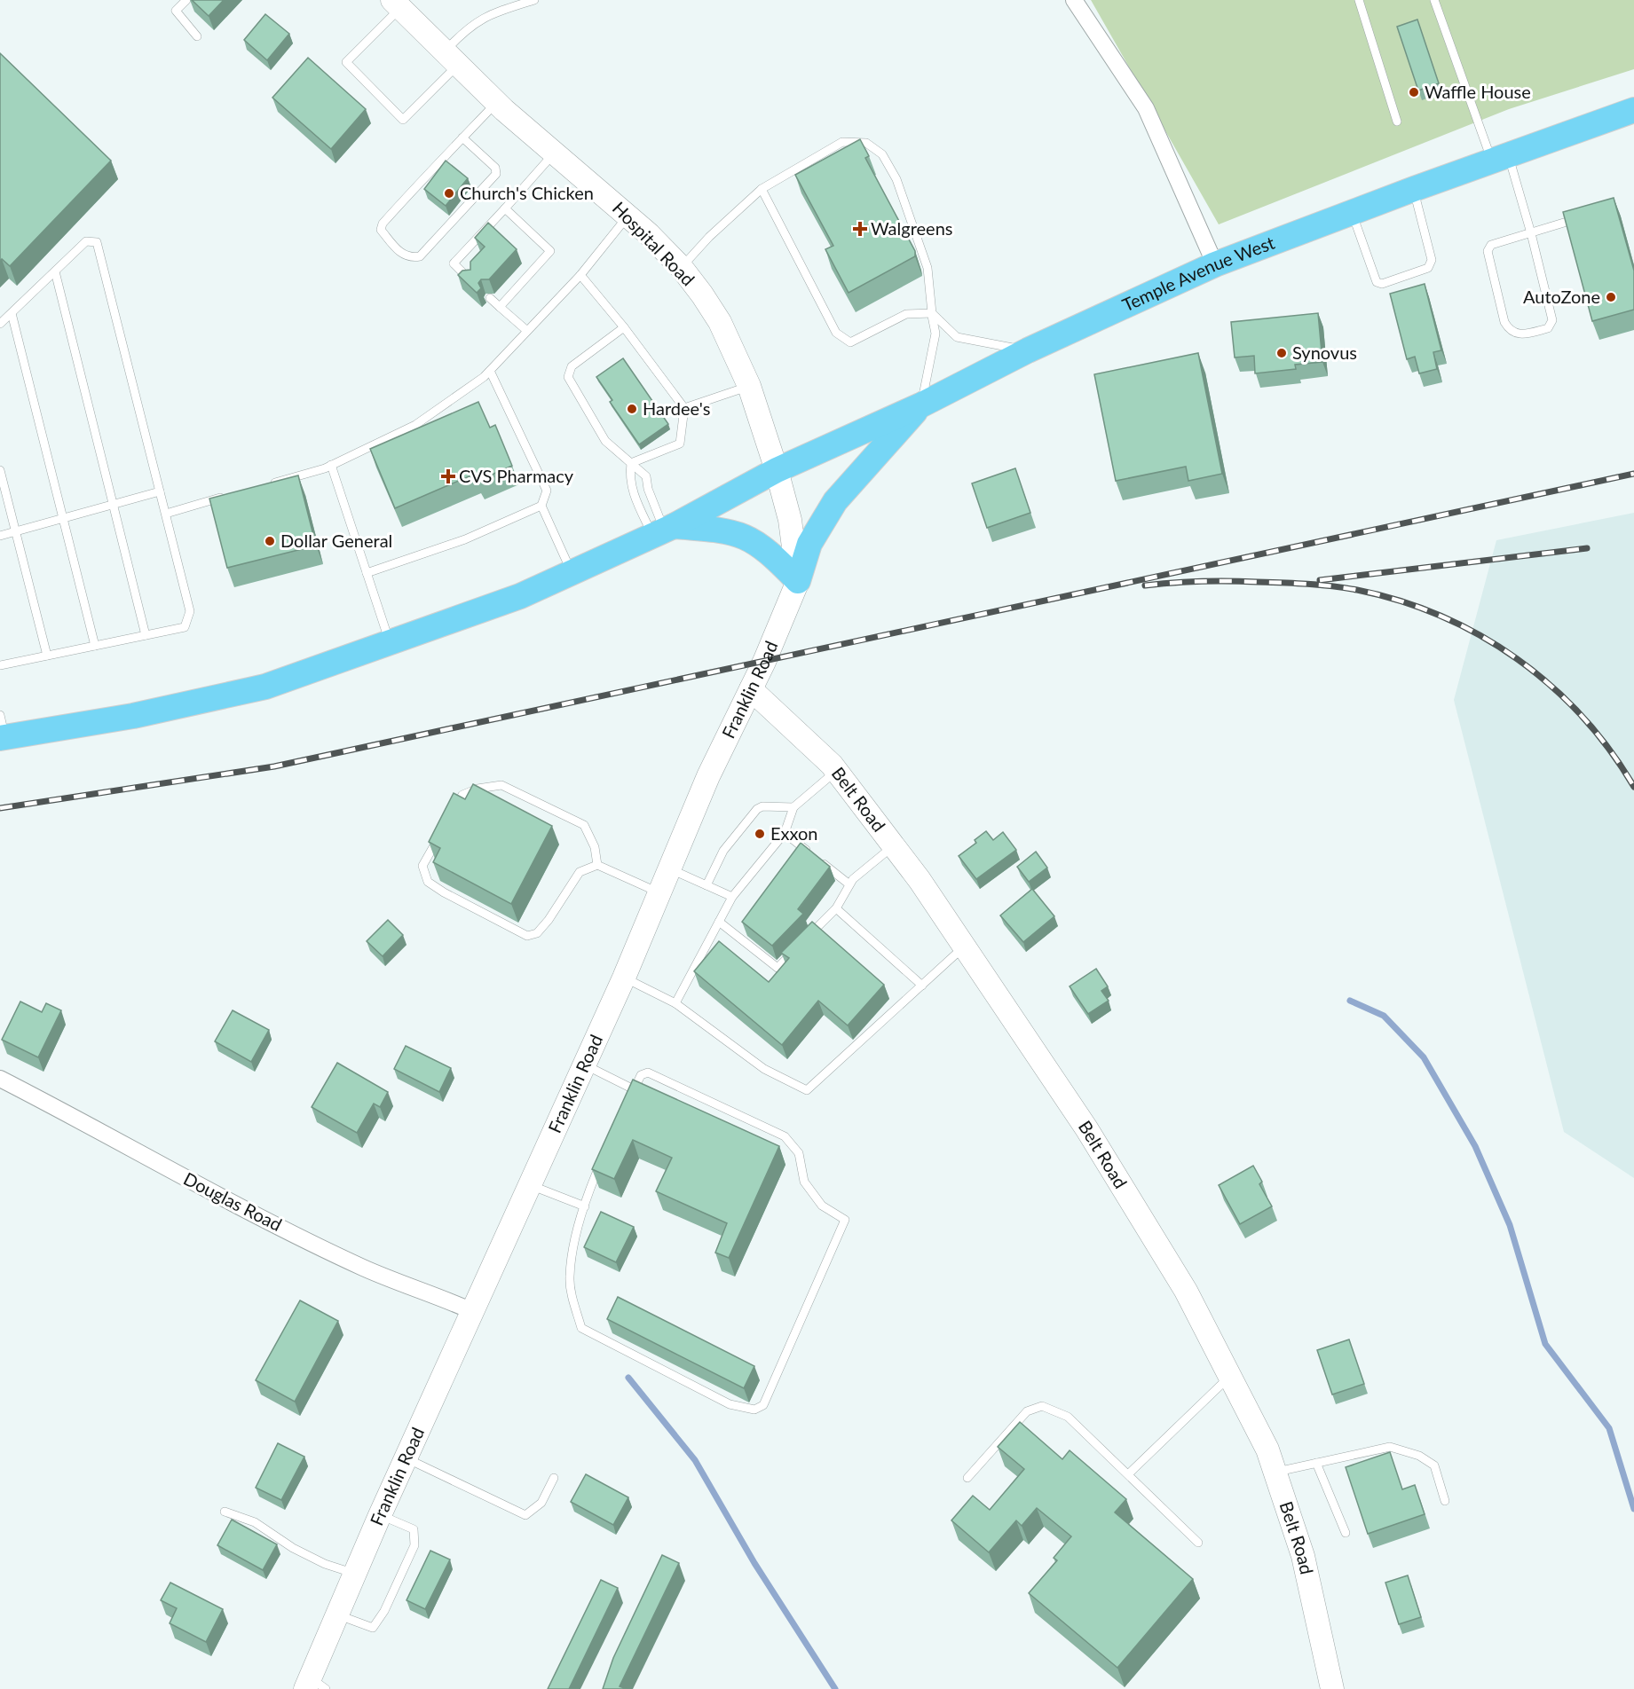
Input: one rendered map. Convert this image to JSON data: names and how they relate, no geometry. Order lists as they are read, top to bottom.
{
  "streets": {
    "main road": ["Temple Avenue West"],
    "street": [
      "Hospital Road",
      "Franklin Road",
      "Belt Road",
      "Douglas Road"
    ]
  },
  "crossings": [
    ["Hospital Road", "Temple Avenue West"],
    ["Franklin Road", "Belt Road"],
    ["Franklin Road", "Douglas Road"]
  ],
  "places": {
    "other": [
      "Waffle House",
      "Church's Chicken",
      "AutoZone",
      "Synovus",
      "Hardee's",
      "Dollar General",
      "Exxon"
    ],
    "health": ["Walgreens", "CVS Pharmacy"]
  }
}
